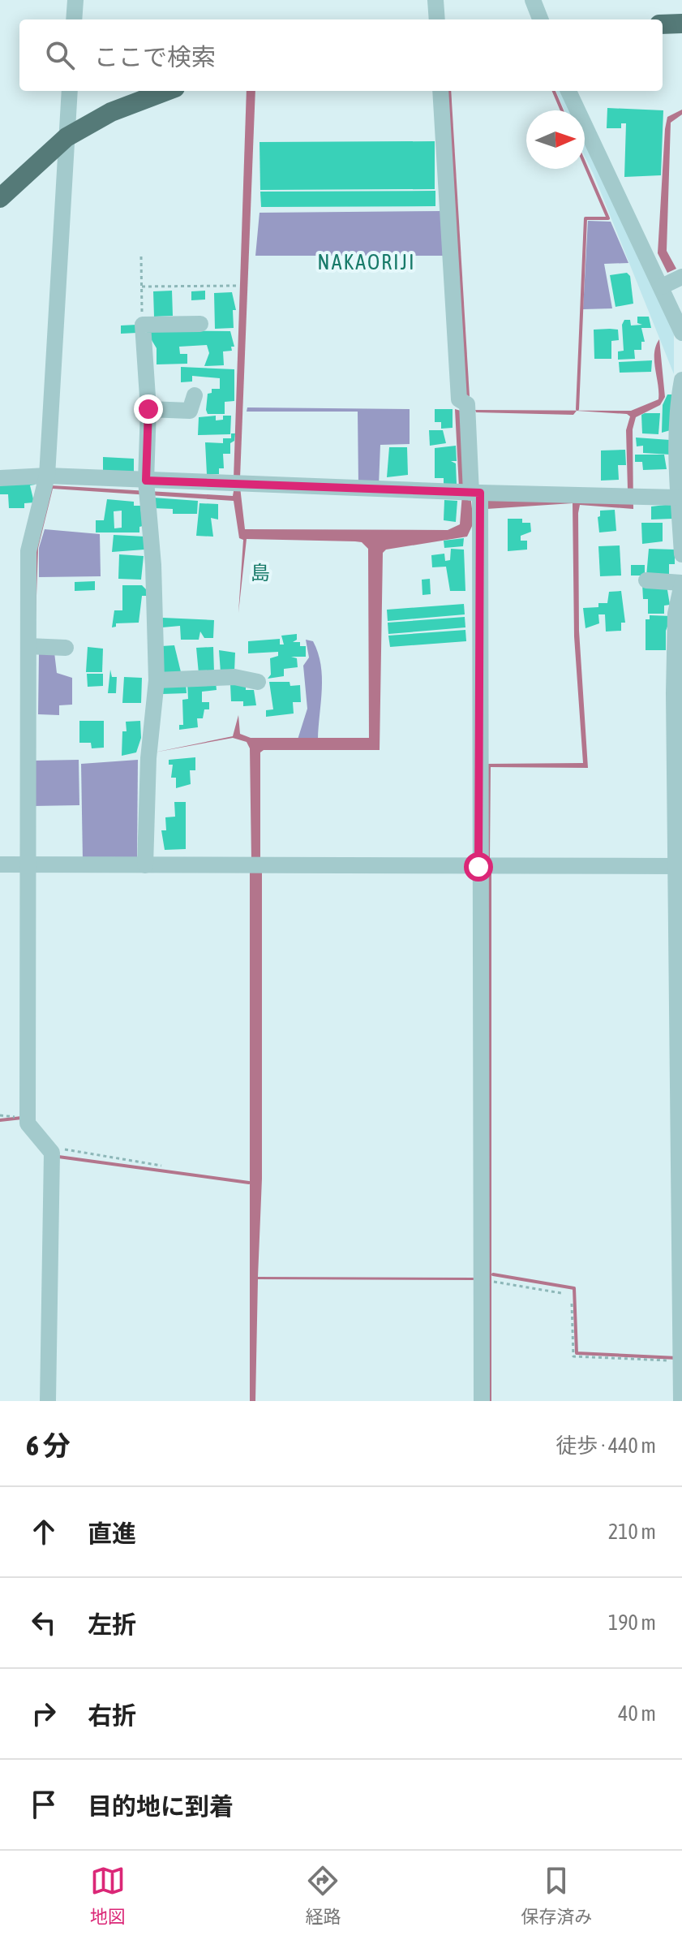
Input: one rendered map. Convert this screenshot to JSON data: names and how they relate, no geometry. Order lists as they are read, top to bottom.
{
  "districts": ["NAKAORIJI", "島"],
  "north": "right",
  "page": {
    "search": "ここで検索",
    "heading": ["6 分", "徒歩 · 440 m"],
    "list": [
      ["直進", "210 m"],
      ["左折", "190 m"],
      ["右折", "40 m"],
      "目的地に到着"
    ],
    "nav": ["地図", "経路", "保存済み"]
  }
}
